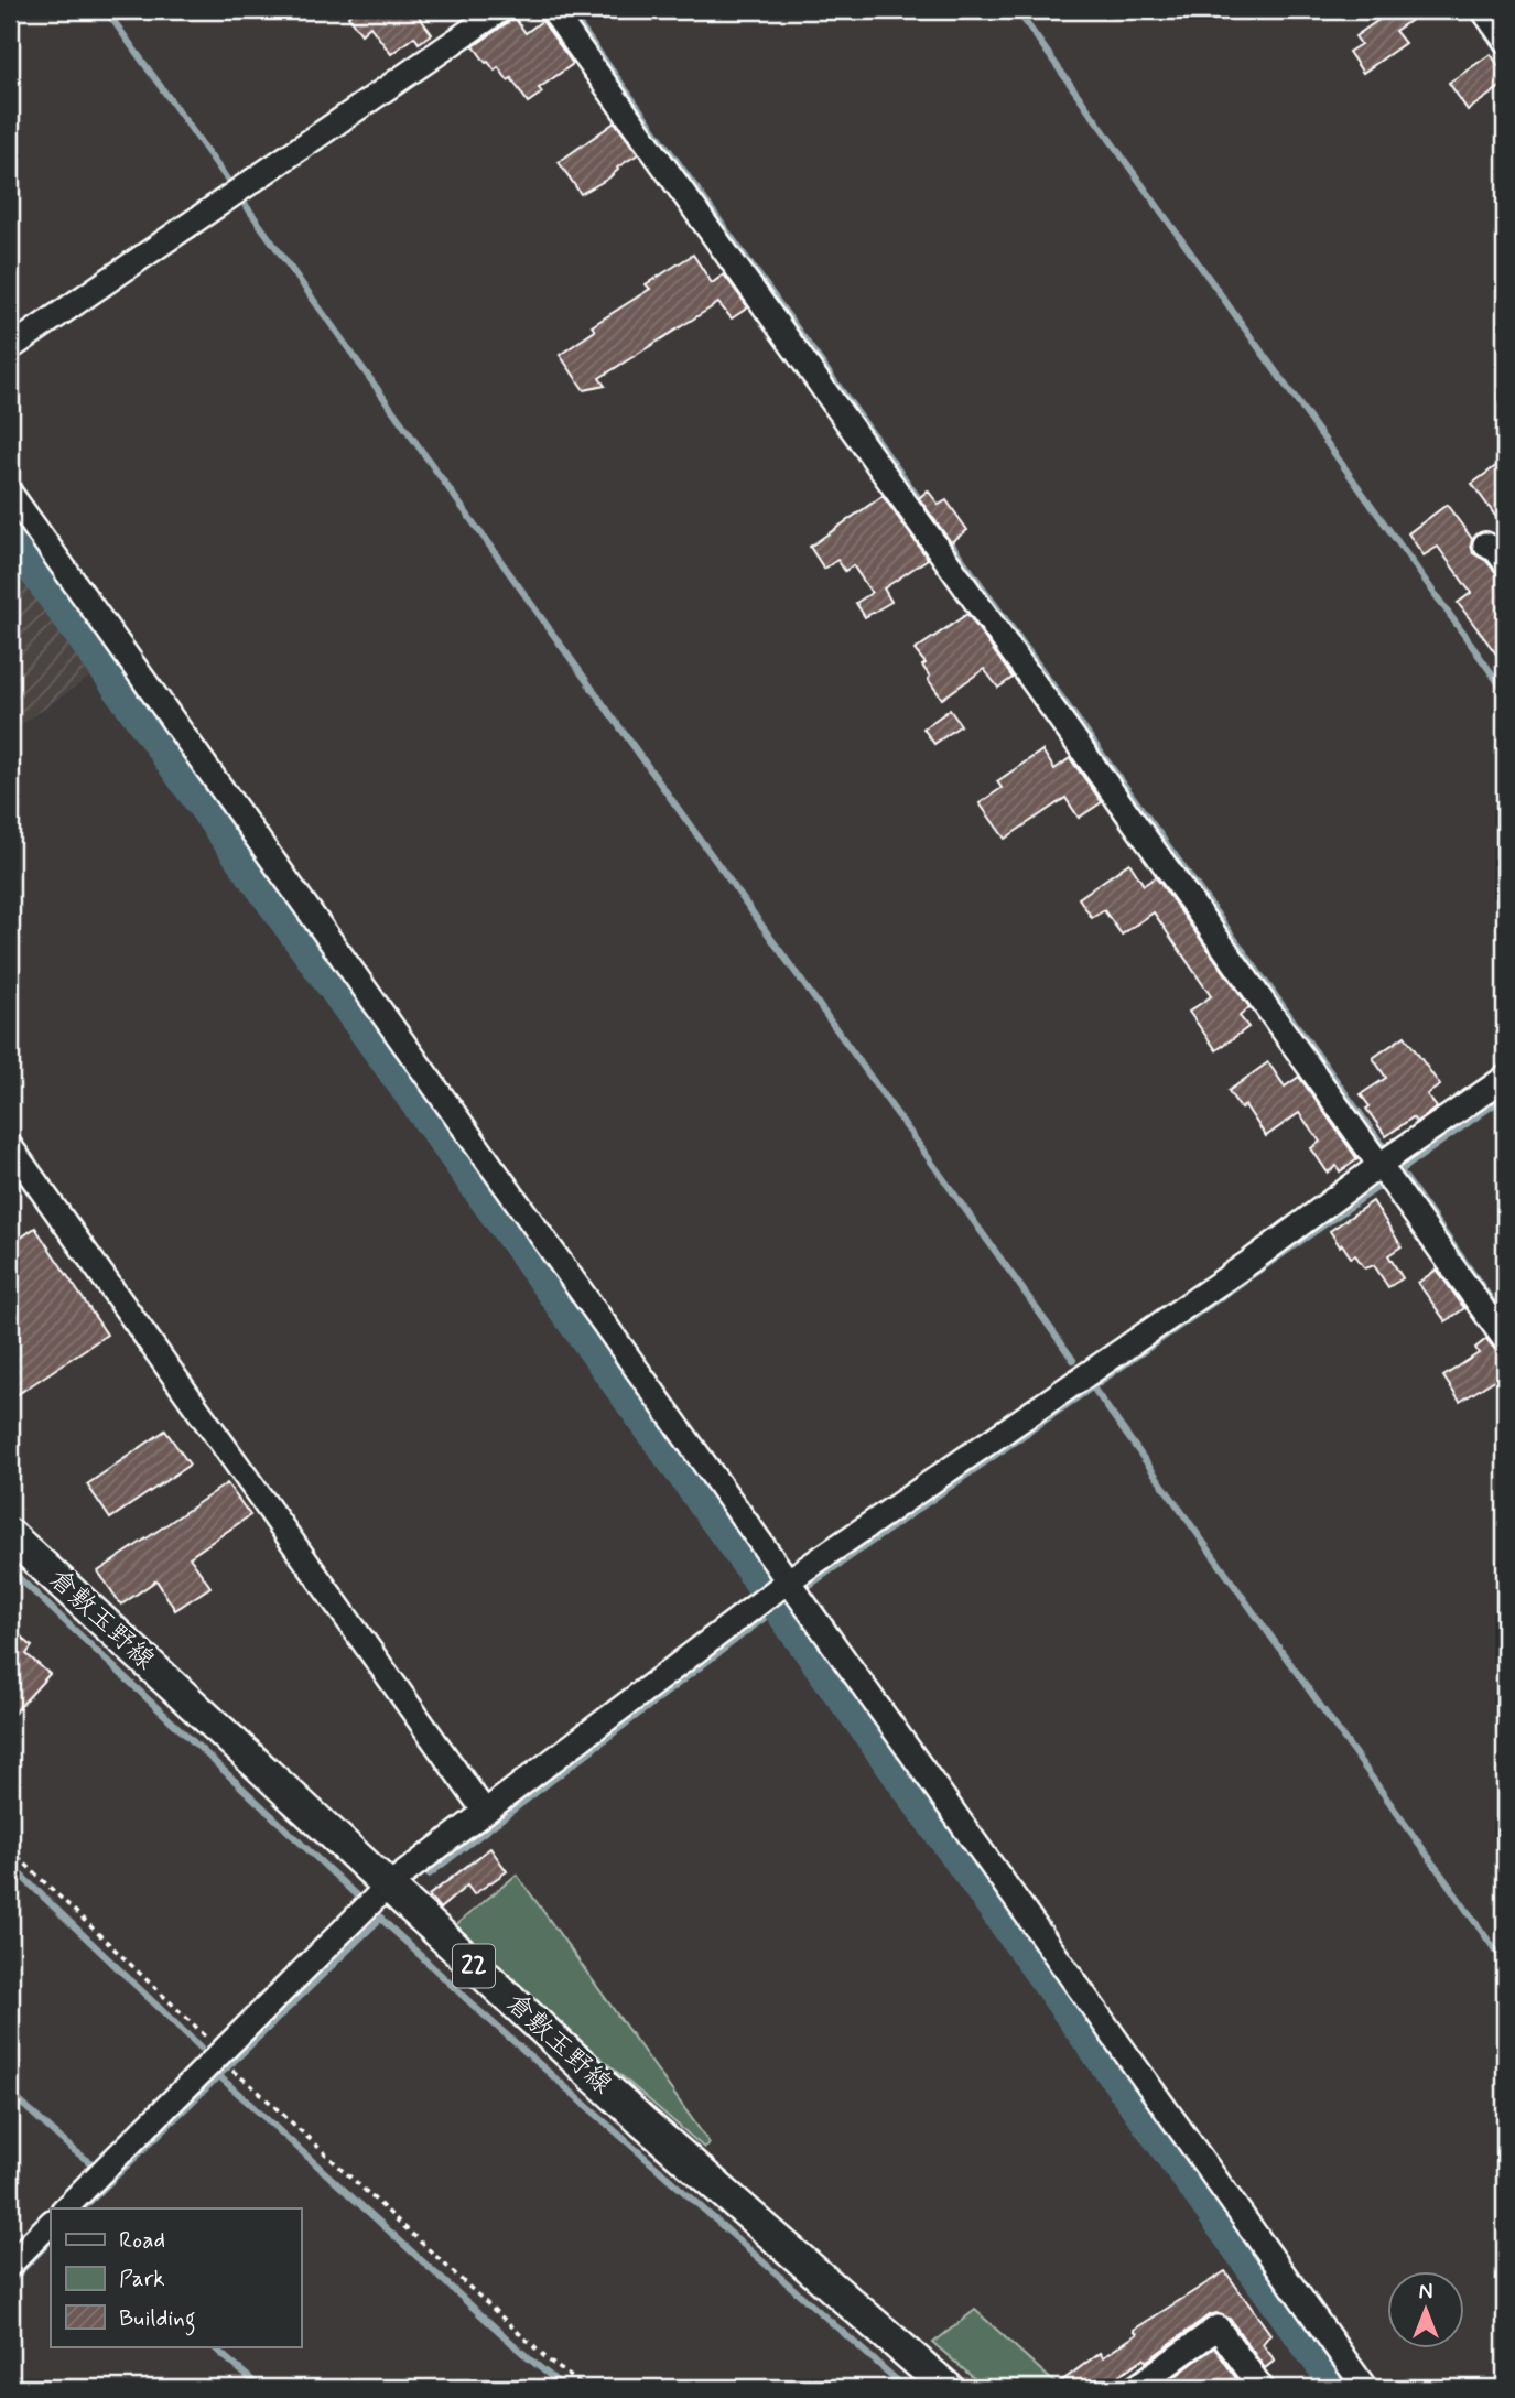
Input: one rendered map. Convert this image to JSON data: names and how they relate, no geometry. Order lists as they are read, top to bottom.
{
  "streets": {
    "main road": ["倉敷玉野線", "22"]
  },
  "legend": ["Road", "Park", "Building"],
  "north": "top"
}
